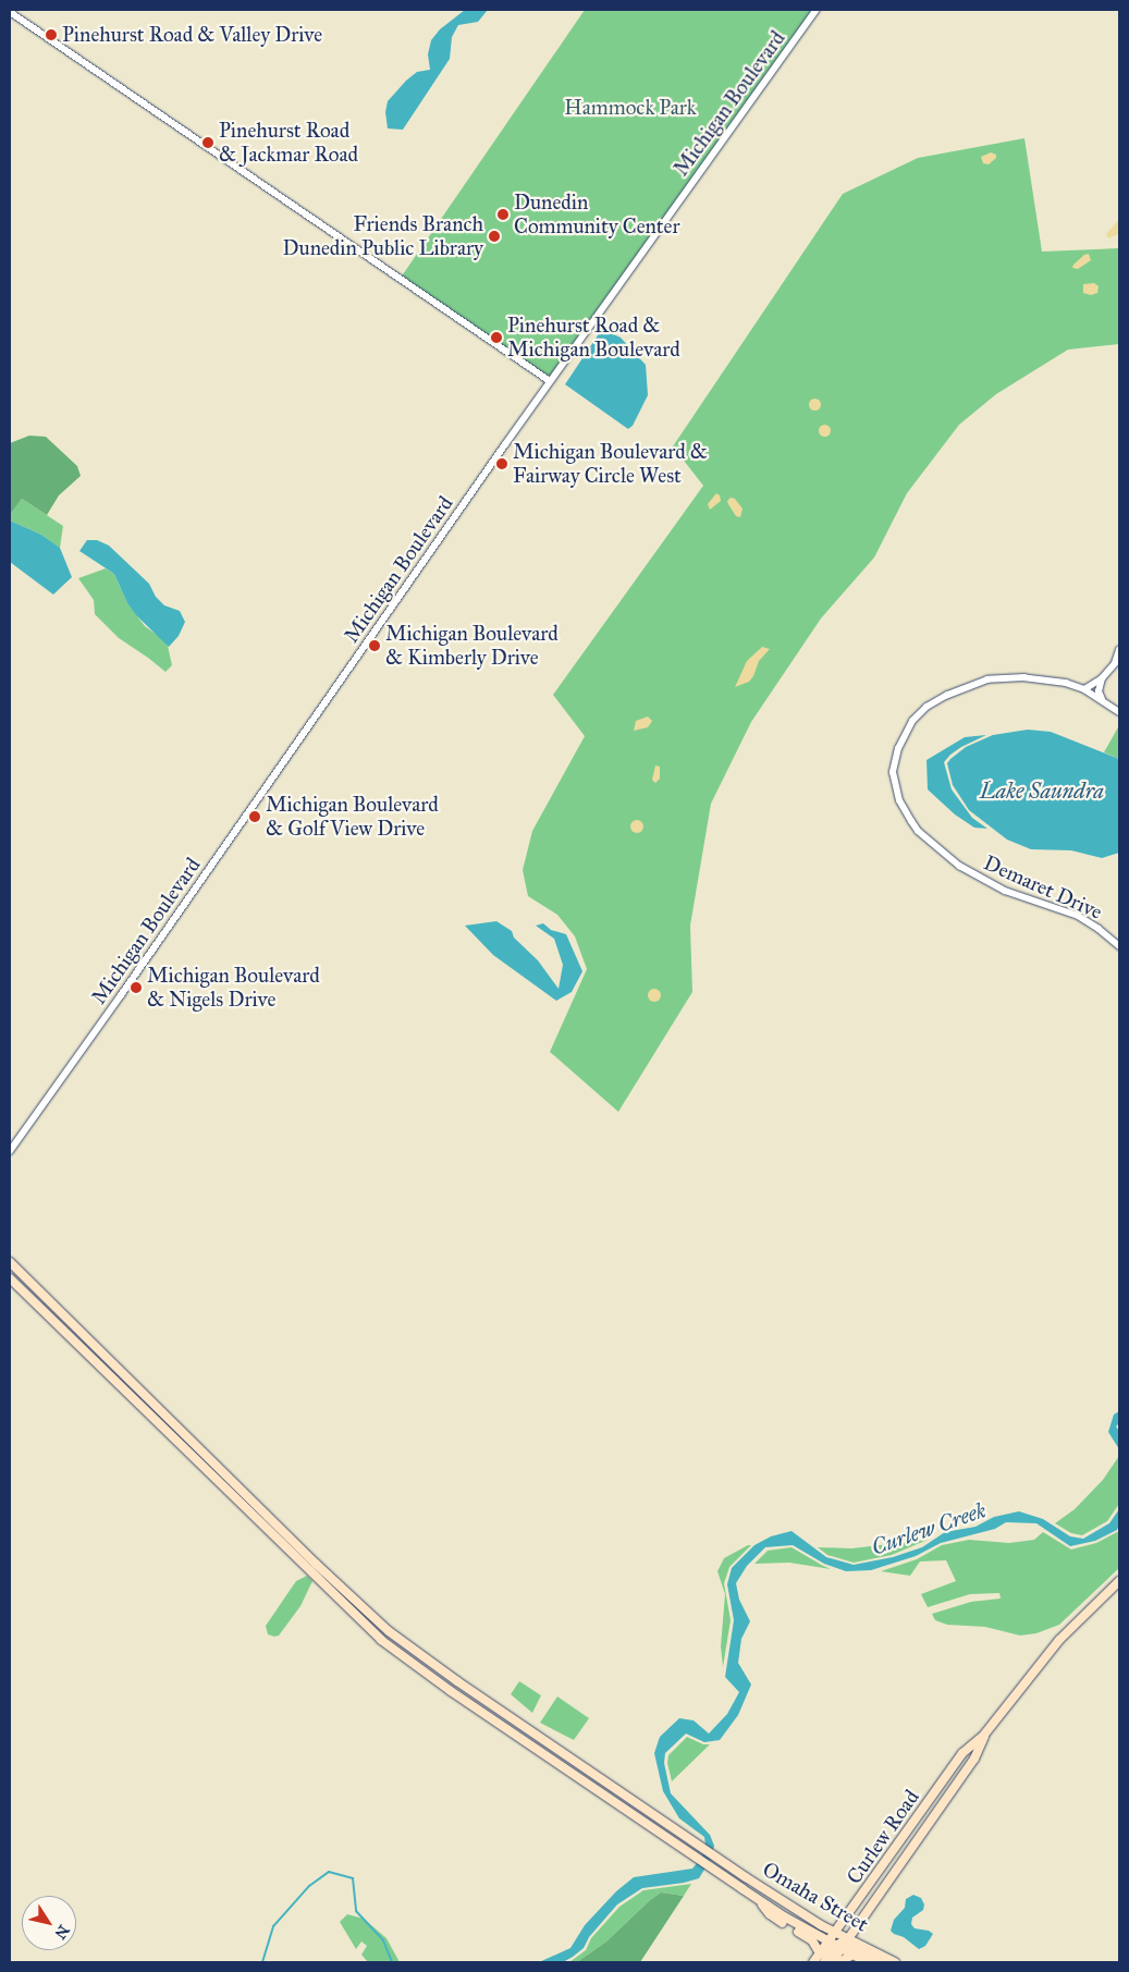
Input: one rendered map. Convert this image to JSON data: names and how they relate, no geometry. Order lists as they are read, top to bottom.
{
  "streets": {
    "main road": ["Curlew Road", "Omaha Street"],
    "street": ["Michigan Boulevard", "Demaret Drive"]
  },
  "crossings": [
    ["Curlew Road", "Omaha Street"]
  ],
  "water": ["Lake Saundra", "Curlew Creek"],
  "parks": ["Hammock Park"],
  "places": [
    "Pinehurst Road & Valley Drive",
    "Pinehurst Road & Jackmar Road",
    "Dunedin Community Center",
    "Friends Branch Dunedin Public Library",
    "Pinehurst Road & Michigan Boulevard",
    "Michigan Boulevard & Fairway Circle West",
    "Michigan Boulevard & Kimberly Drive",
    "Michigan Boulevard & Golf View Drive",
    "Michigan Boulevard & Nigels Drive"
  ],
  "north": "bottom right"
}
